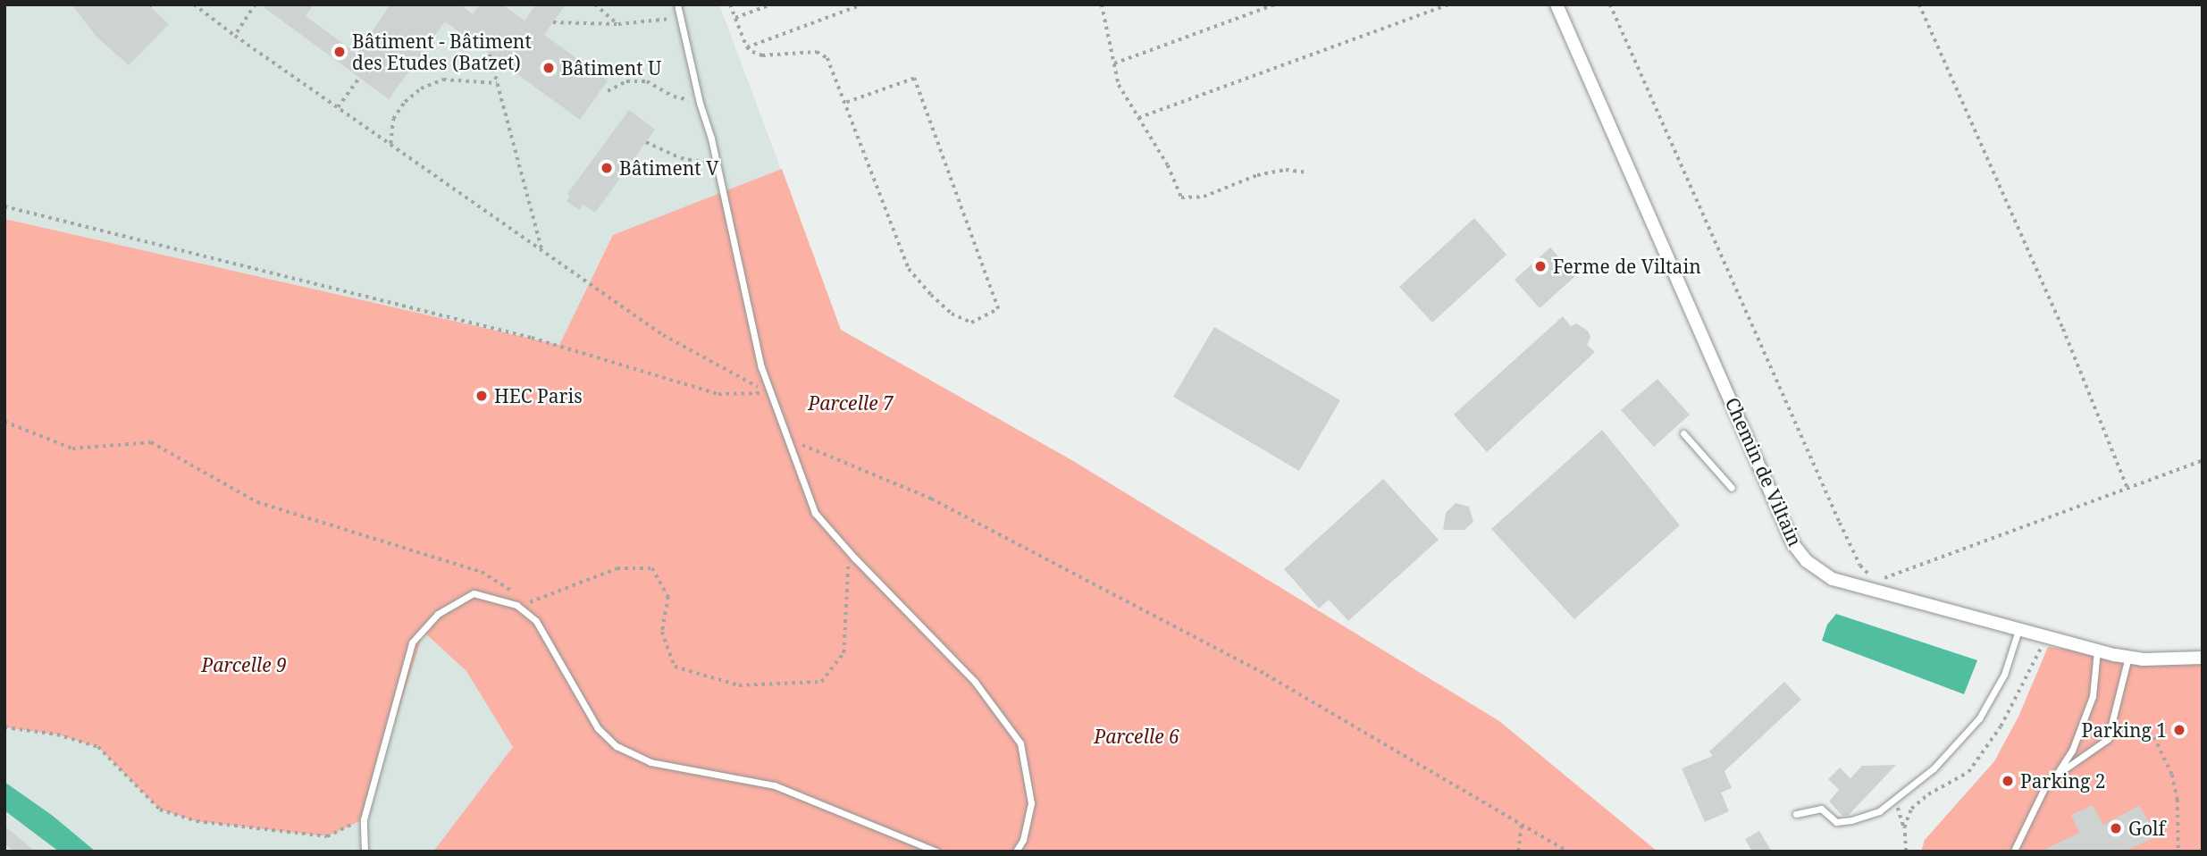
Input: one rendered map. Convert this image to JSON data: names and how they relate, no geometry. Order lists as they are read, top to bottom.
{
  "streets": {
    "street": ["Chemin de Viltain"]
  },
  "parks": ["Parcelle 7", "Parcelle 9", "Parcelle 6"],
  "places": [
    "Bâtiment - Bâtiment des Etudes (Batzet)",
    "Bâtiment U",
    "Bâtiment V",
    "Ferme de Viltain",
    "HEC Paris",
    "Parking 1",
    "Parking 2",
    "Golf"
  ]
}
